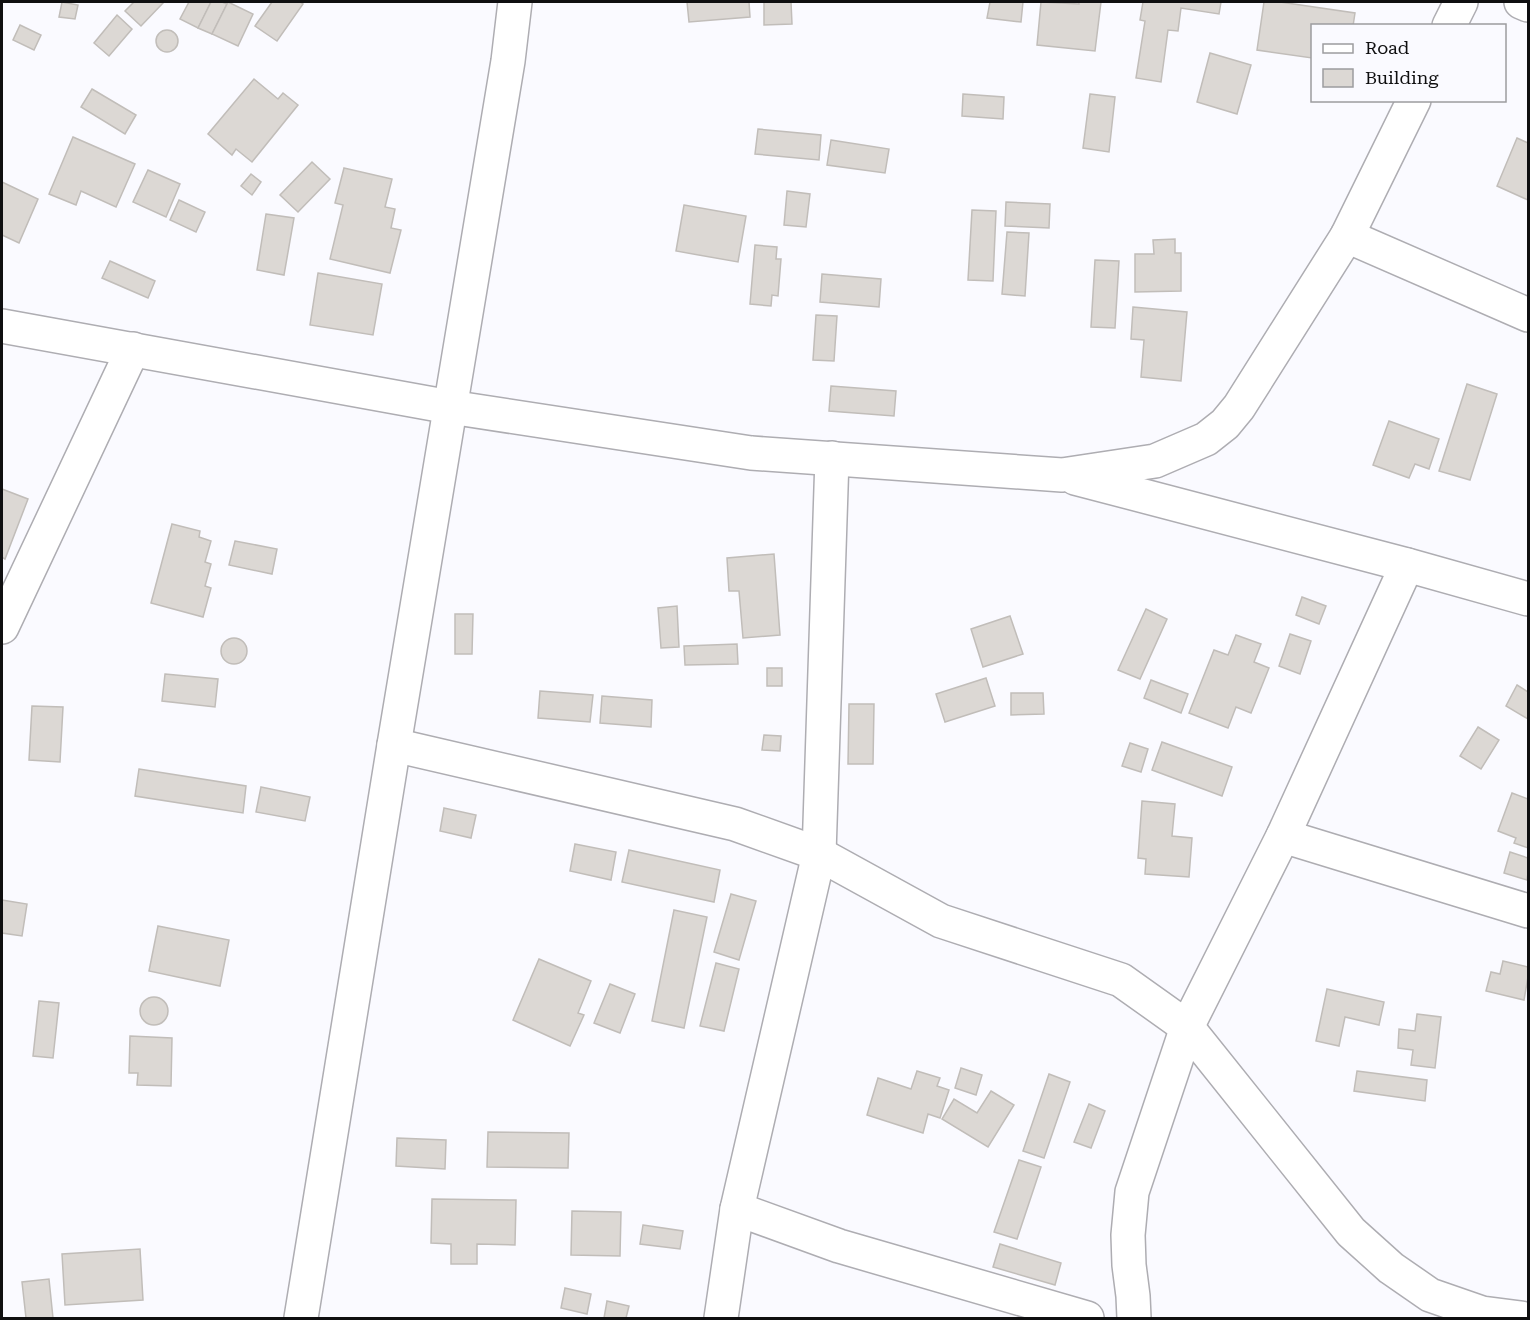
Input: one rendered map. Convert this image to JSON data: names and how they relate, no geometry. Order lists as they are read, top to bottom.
{
  "legend": ["Road", "Building"]
}
